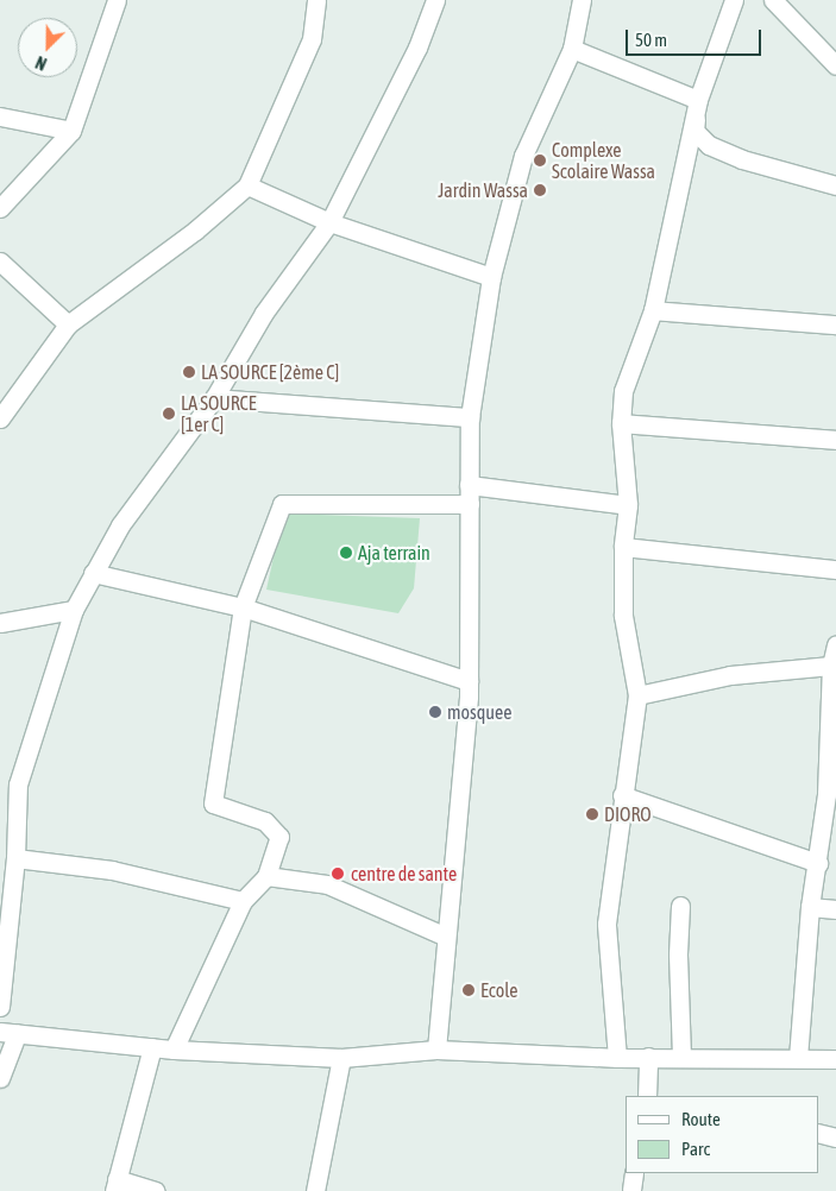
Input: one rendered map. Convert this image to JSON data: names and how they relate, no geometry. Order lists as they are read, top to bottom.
{
  "places": [
    "Complexe Scolaire Wassa",
    "Jardin Wassa",
    "LA SOURCE [2ème C]",
    "LA SOURCE [1er C]",
    "Aja terrain",
    "mosquee",
    "DIORO",
    "centre de sante",
    "Ecole"
  ],
  "legend": ["Route", "Parc"],
  "scale_bar": "50 m",
  "north": "bottom left"
}
